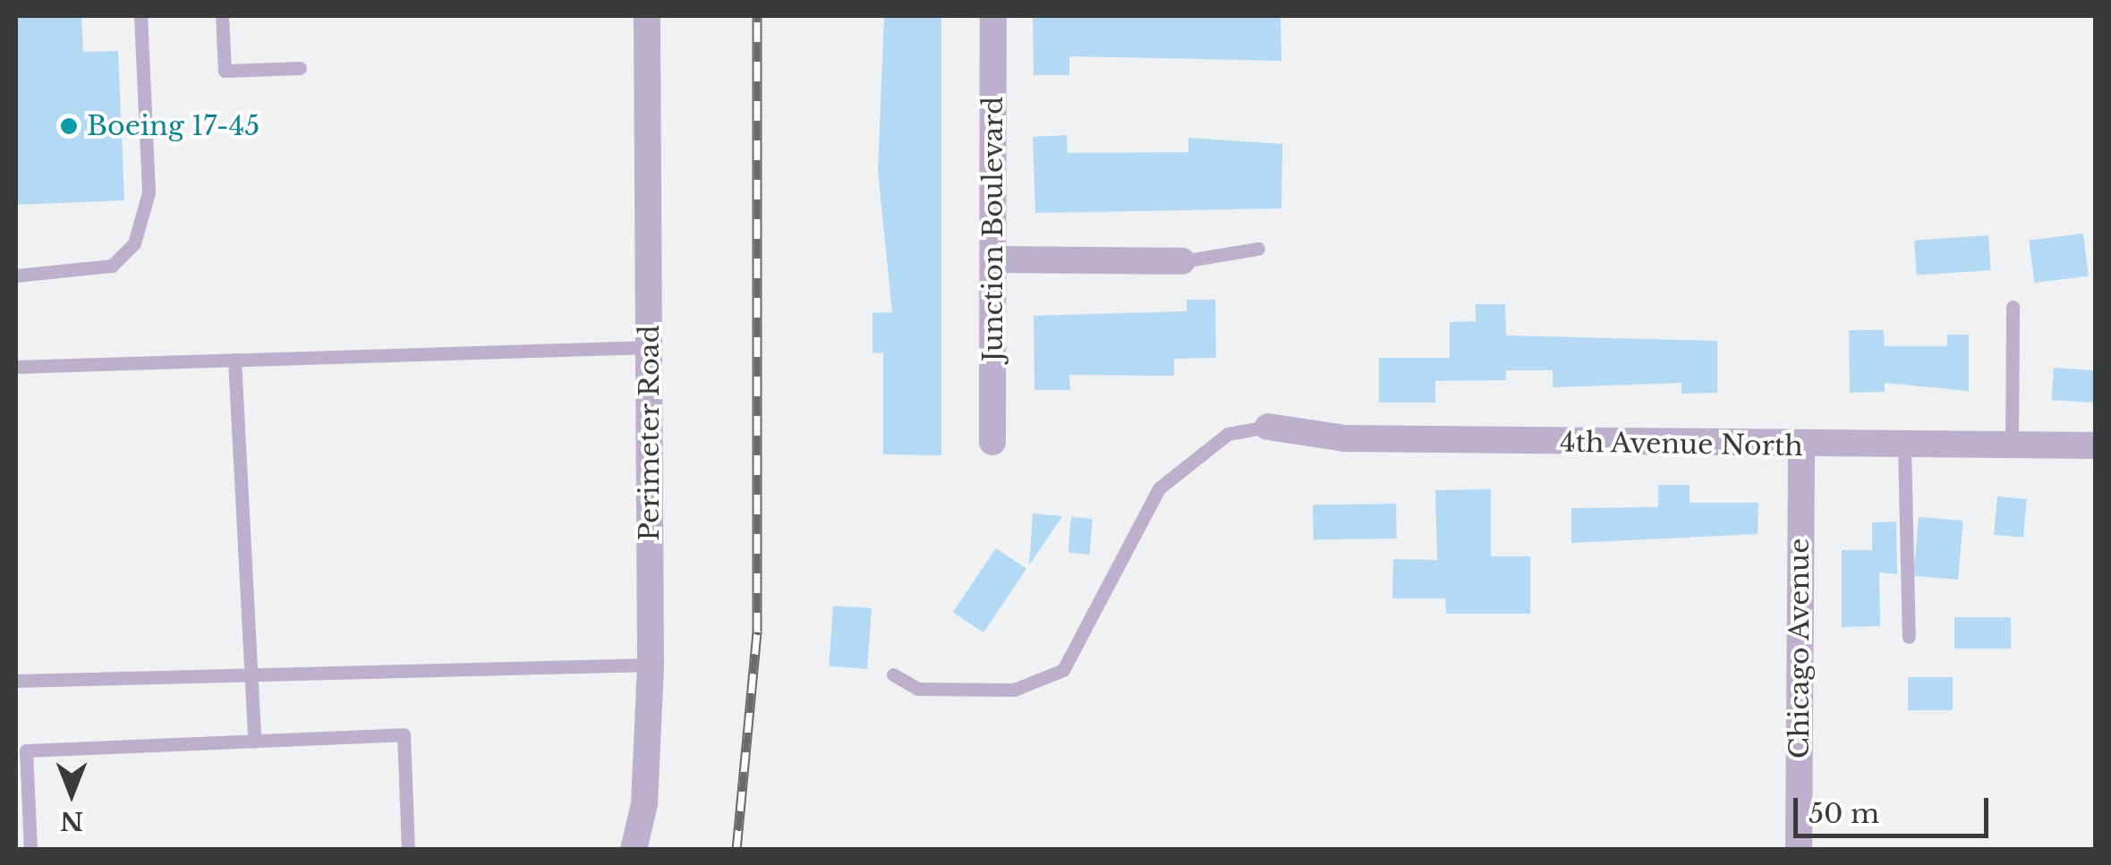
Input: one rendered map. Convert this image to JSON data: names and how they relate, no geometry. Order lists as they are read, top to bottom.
{
  "streets": {
    "street": [
      "Junction Boulevard",
      "Perimeter Road",
      "4th Avenue North",
      "Chicago Avenue"
    ]
  },
  "crossings": [
    ["4th Avenue North", "Chicago Avenue"]
  ],
  "places": ["Boeing 17-45"],
  "scale_bar": "50 m",
  "north": "bottom"
}
